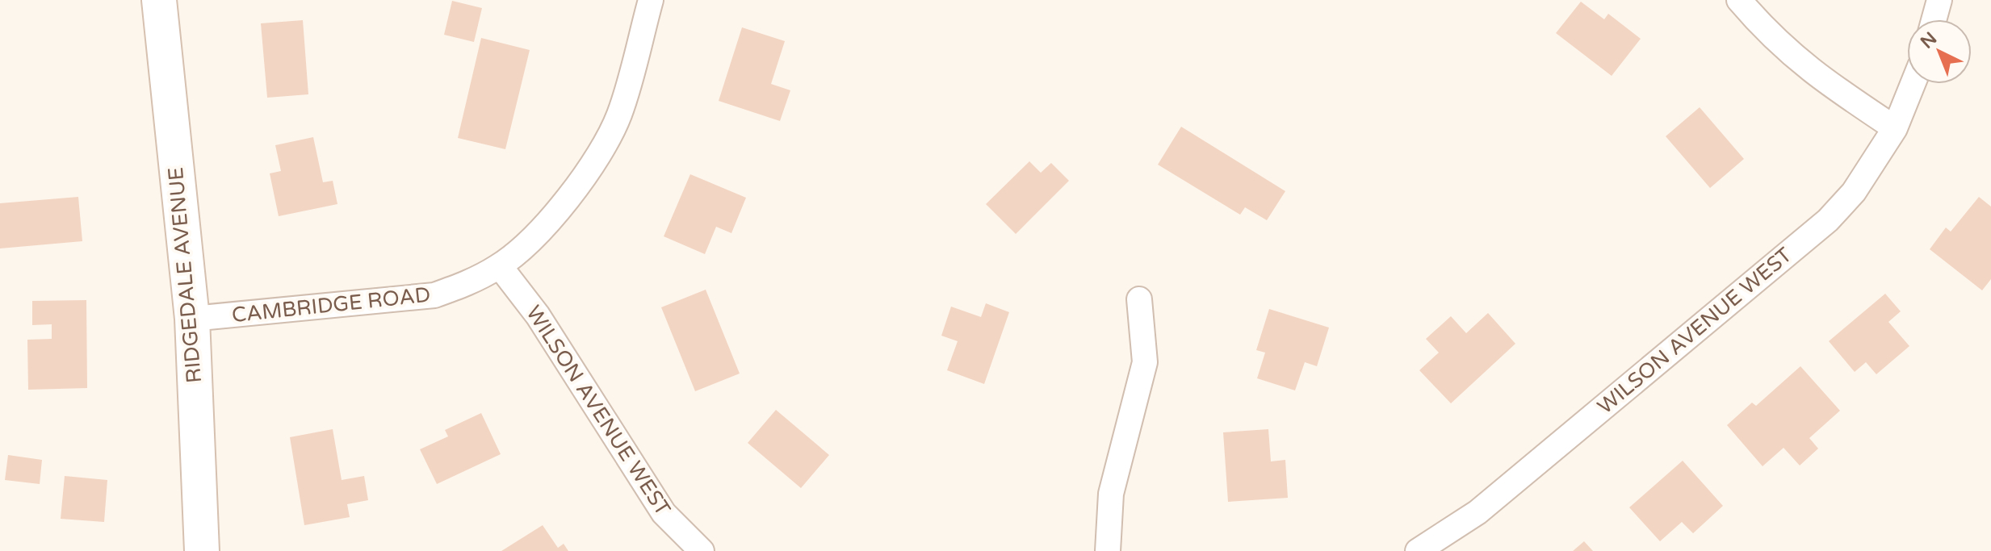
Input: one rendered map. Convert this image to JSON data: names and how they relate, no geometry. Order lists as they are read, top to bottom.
{
  "streets": {
    "main road": ["RIDGEDALE AVENUE"],
    "street": ["CAMBRIDGE ROAD", "WILSON AVENUE WEST"]
  },
  "crossings": [
    ["RIDGEDALE AVENUE", "CAMBRIDGE ROAD"],
    ["CAMBRIDGE ROAD", "WILSON AVENUE WEST"]
  ],
  "north": "top left"
}
